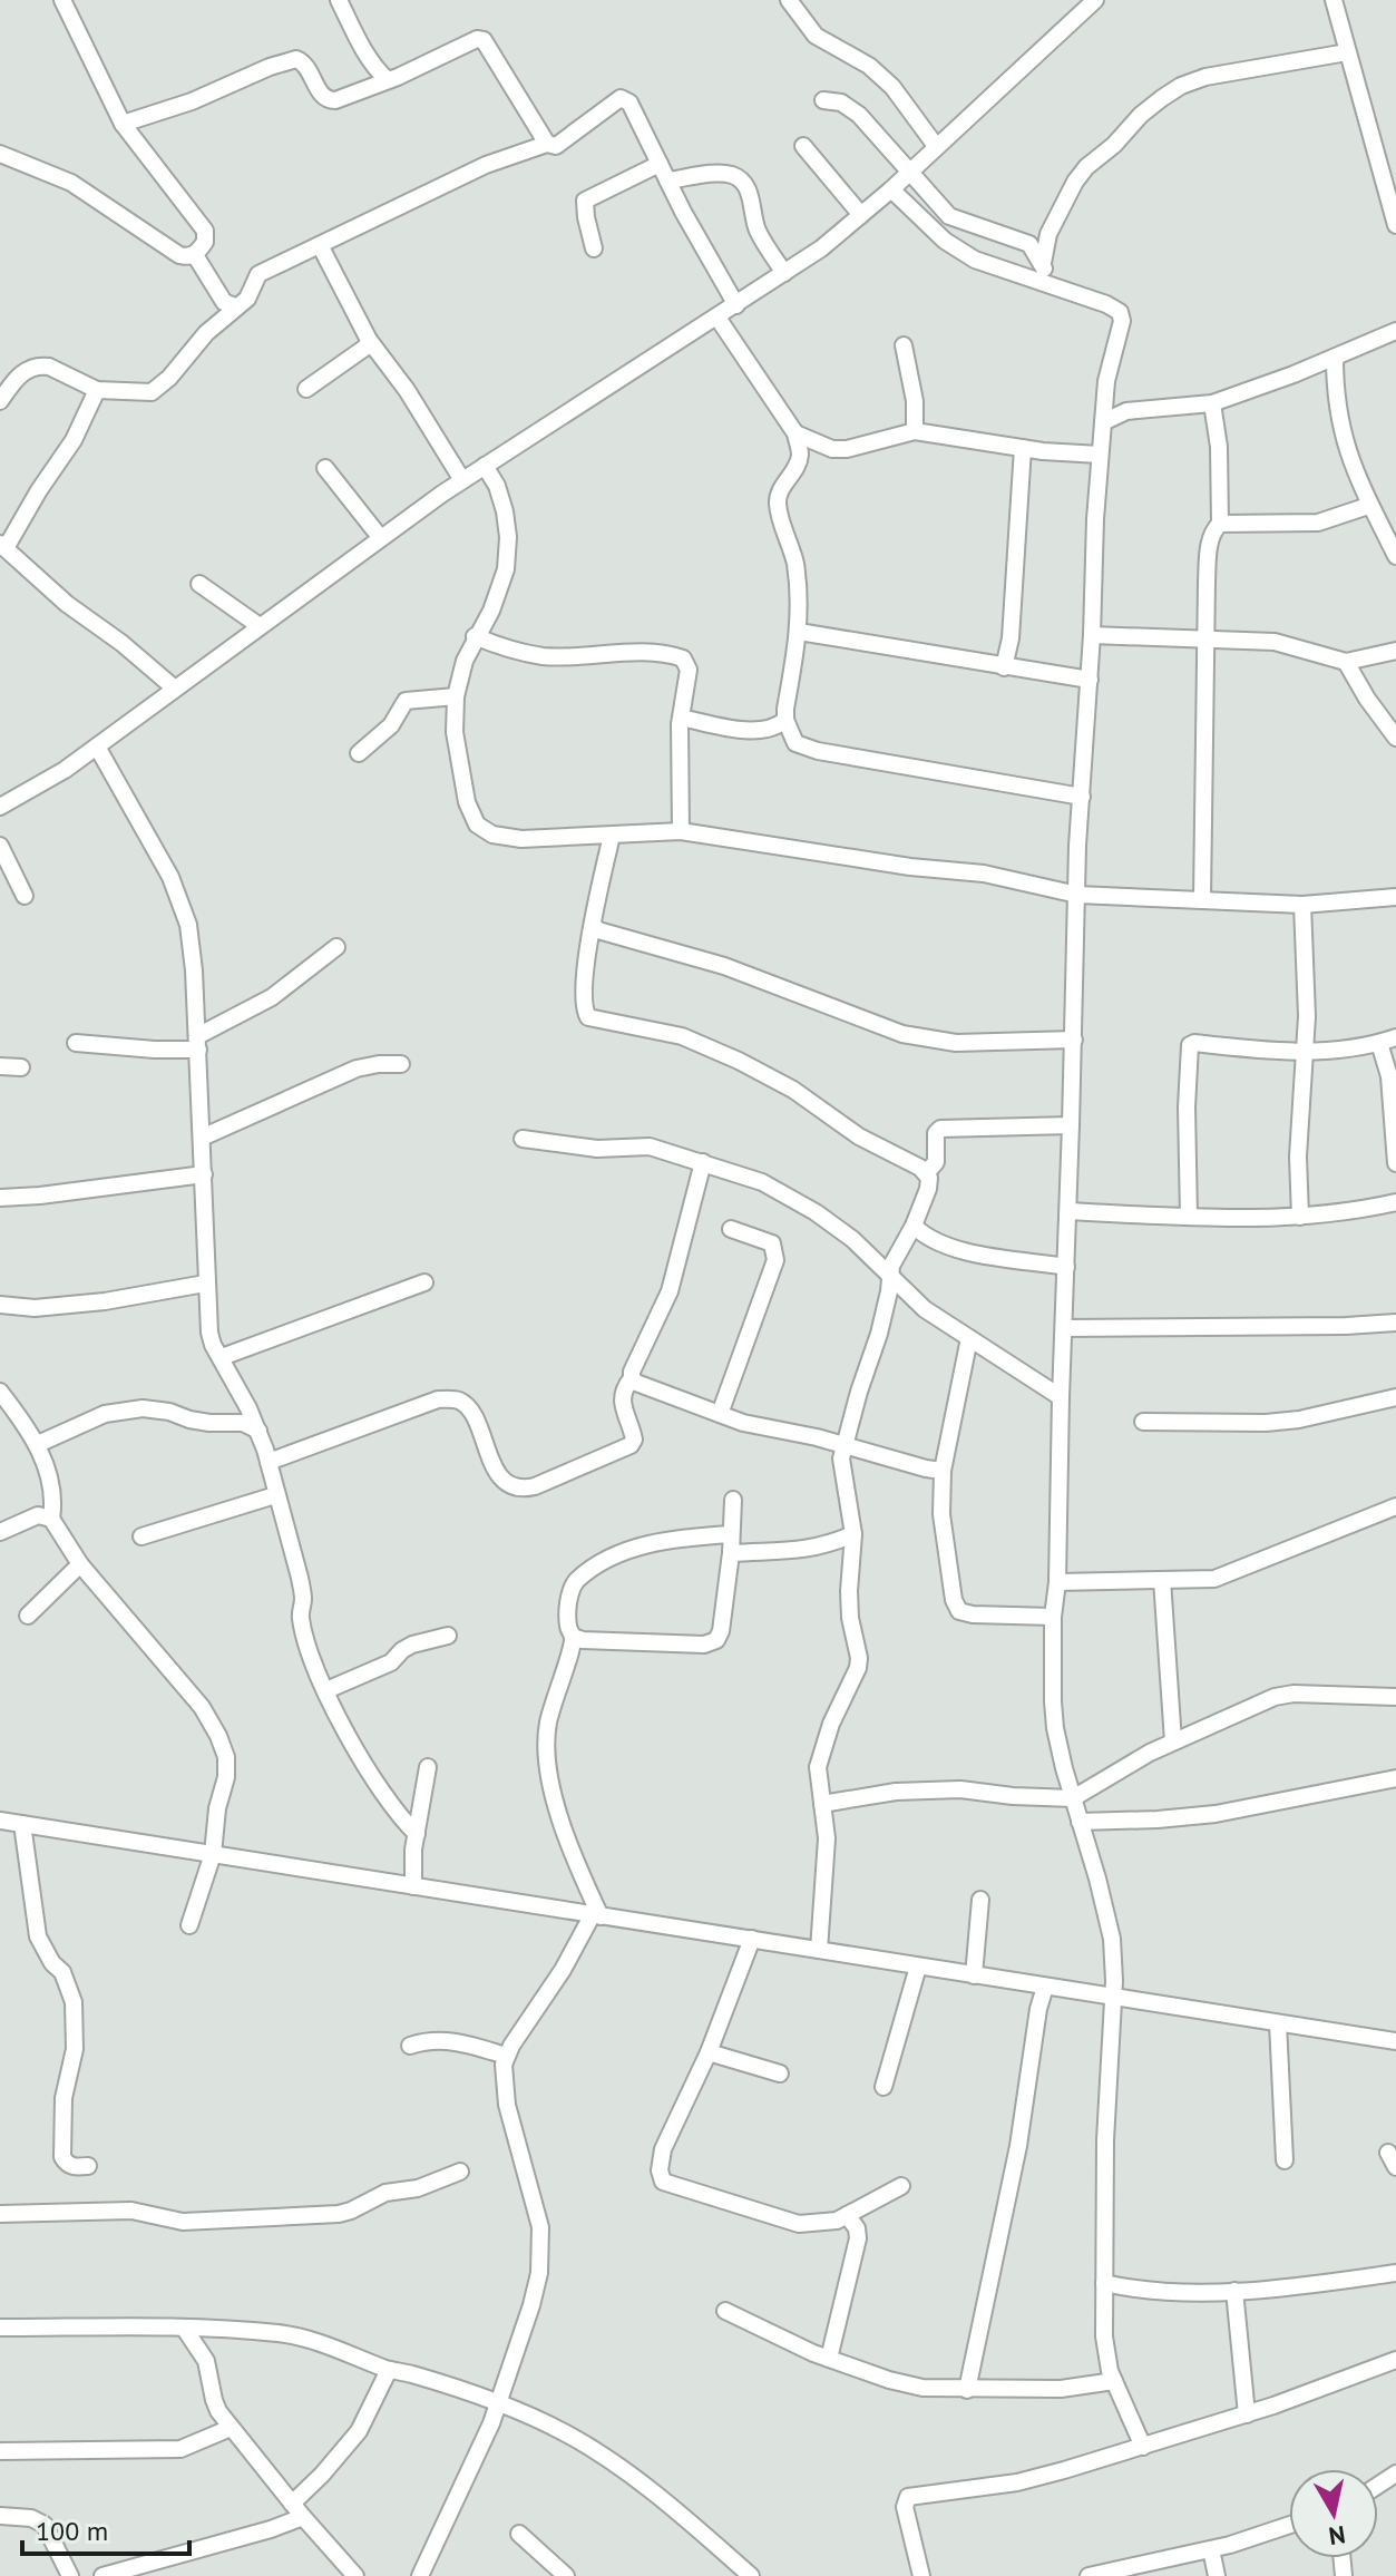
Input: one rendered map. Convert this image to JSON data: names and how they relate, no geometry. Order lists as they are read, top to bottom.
{
  "scale_bar": "100 m",
  "north": "bottom"
}
